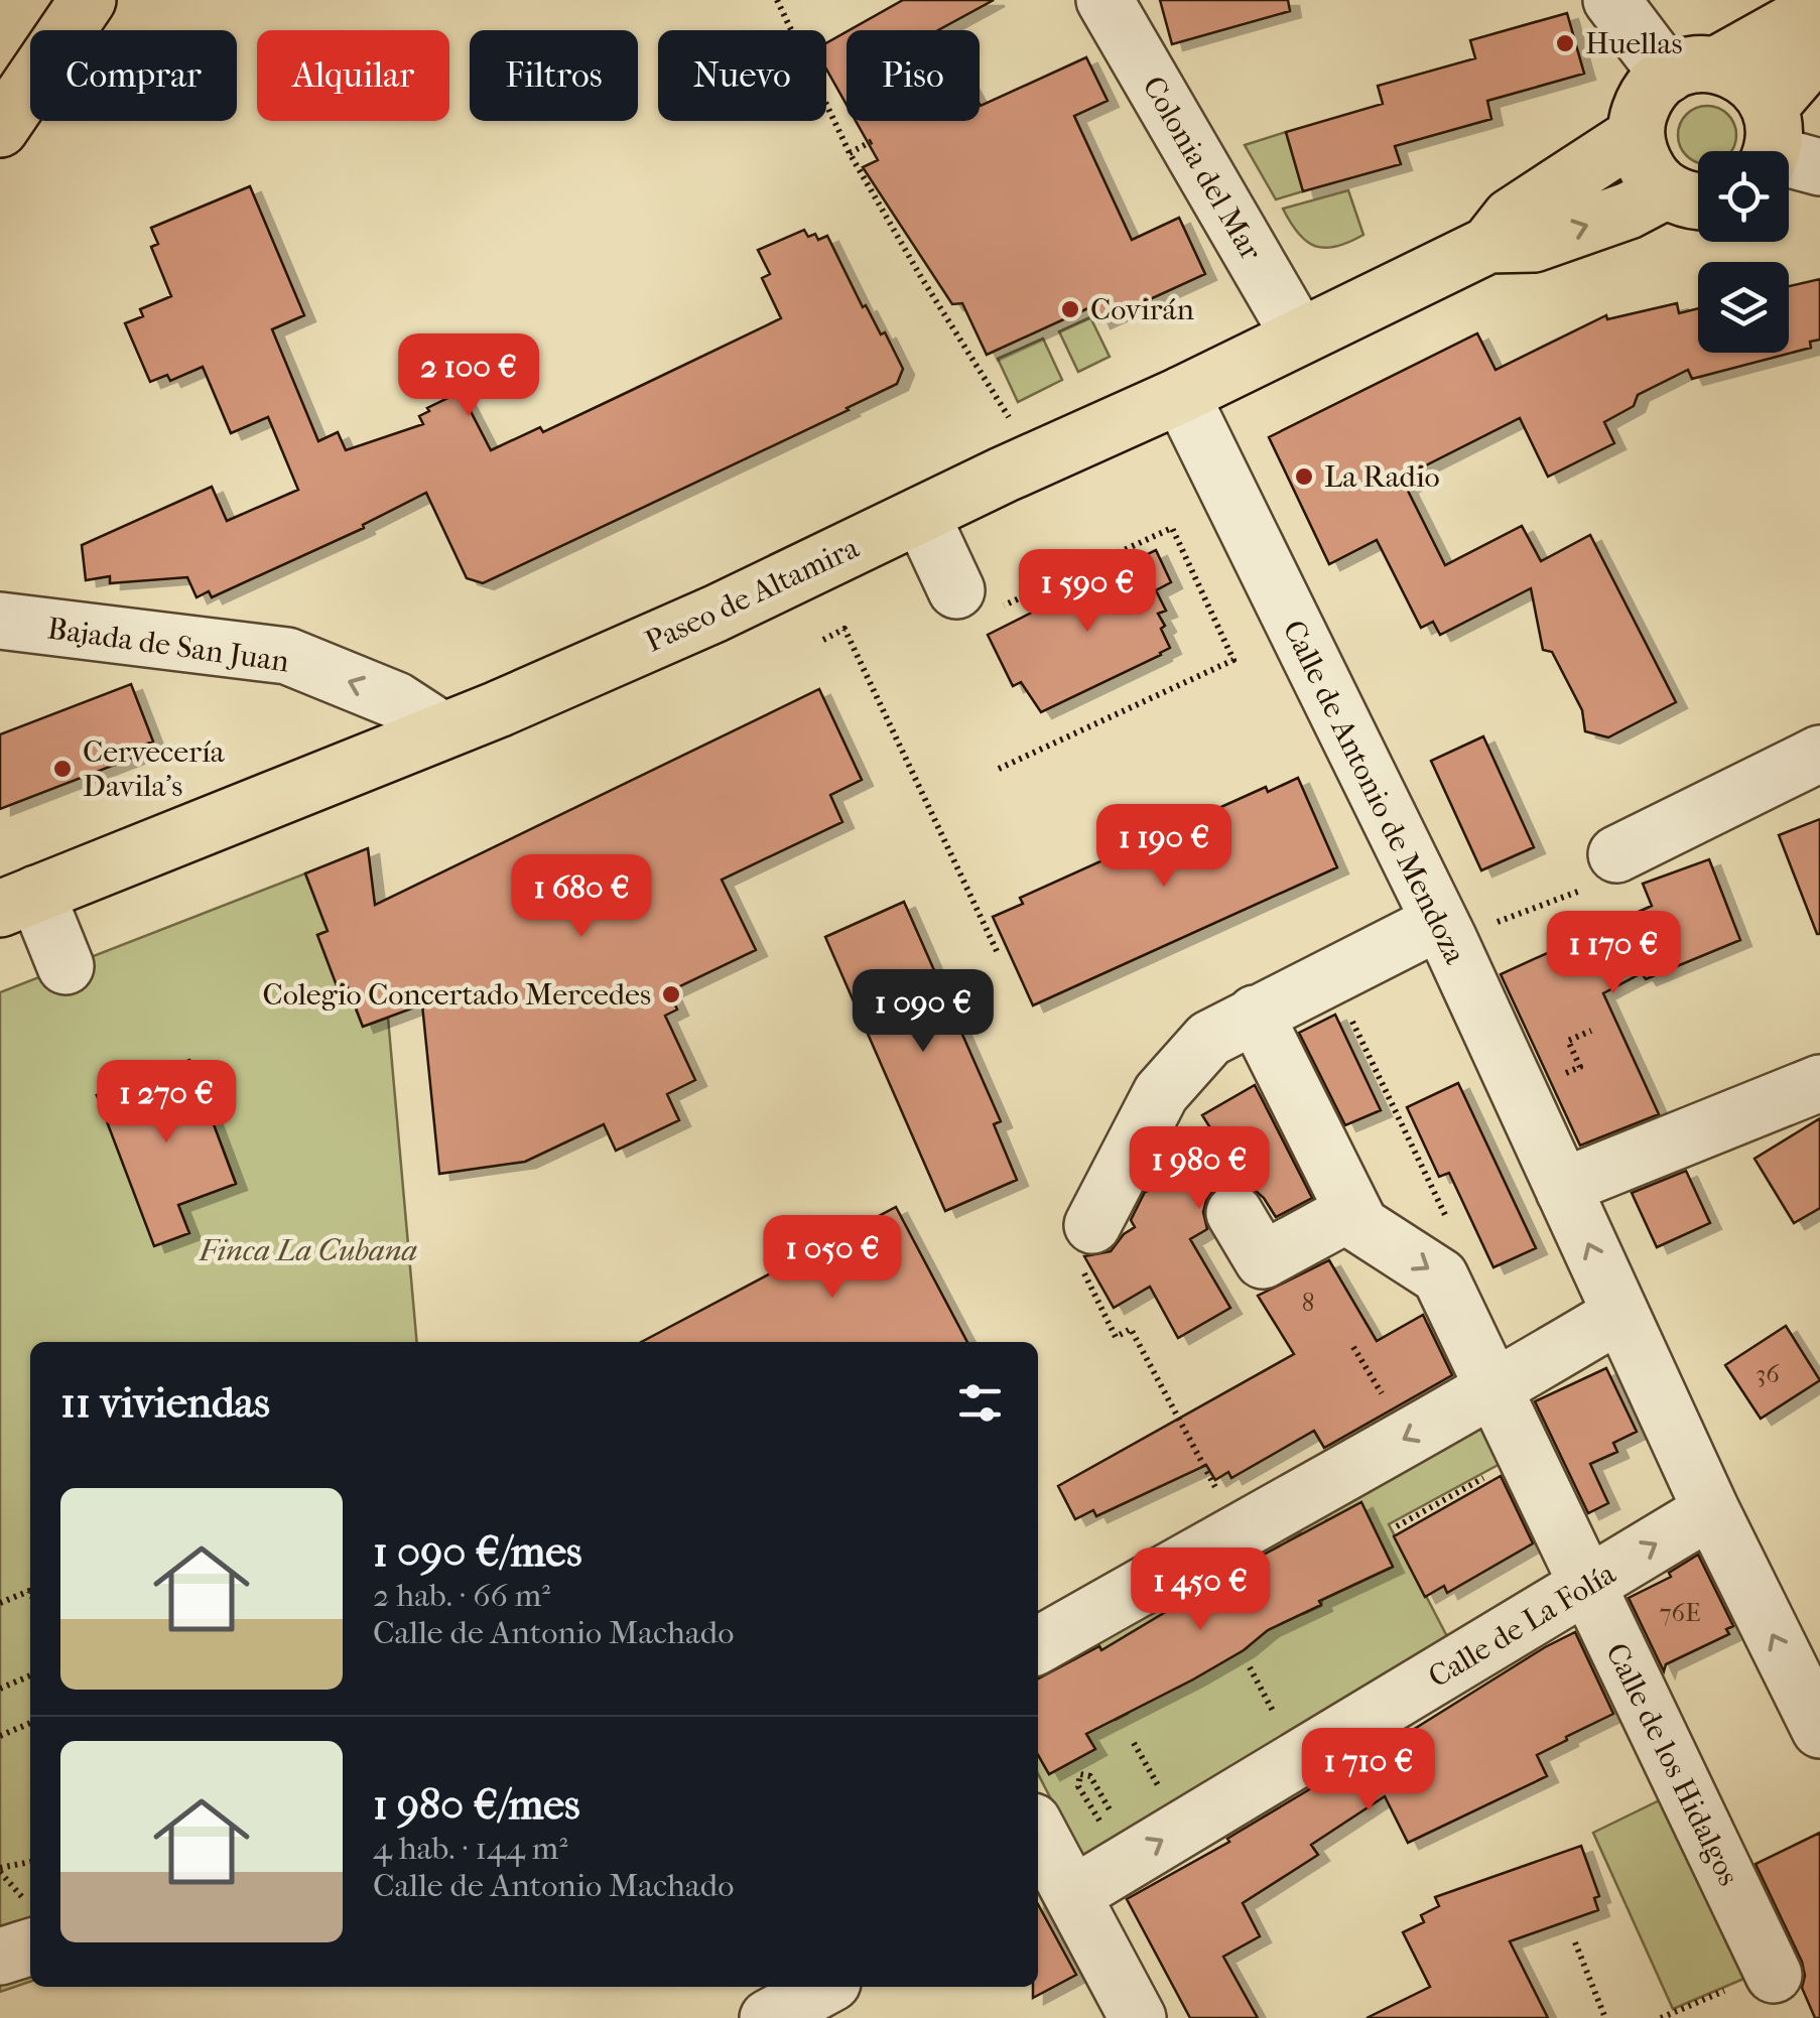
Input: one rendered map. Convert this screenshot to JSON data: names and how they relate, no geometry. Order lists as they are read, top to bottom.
{
  "streets": {
    "main road": ["Paseo de Altamira"],
    "street": [
      "Colonia del Mar",
      "Bajada de San Juan",
      "Calle de Antonio de Mendoza",
      "Calle de La Folía",
      "Calle de los Hidalgos"
    ]
  },
  "crossings": [
    ["Colonia del Mar", "Paseo de Altamira"],
    ["Paseo de Altamira", "Bajada de San Juan"],
    ["Paseo de Altamira", "Calle de Antonio de Mendoza"],
    ["Calle de Antonio de Mendoza", "Calle de La Folía"],
    ["Calle de La Folía", "Calle de los Hidalgos"]
  ],
  "one_way": ["Bajada de San Juan"],
  "parks": ["Finca La Cubana"],
  "places": [
    "Huellas",
    "Covirán",
    "La Radio",
    "Cervecería Davila's",
    "Colegio Concertado Mercedes"
  ],
  "house_numbers": ["8", "36", "76E"],
  "page": {
    "chip": [
      "Comprar",
      "Alquilar",
      "Filtros",
      "Nuevo",
      "Piso"
    ],
    "price": [
      "2 100 €",
      "1 590 €",
      "1 190 €",
      "1 680 €",
      "1 170 €",
      "1 090 €",
      "1 270 €",
      "1 980 €",
      "1 050 €",
      "1 450 €",
      "1 710 €"
    ],
    "heading": "11 viviendas",
    "list": [
      {
        "name": "1 090 €/mes",
        "note": "2 hab. · 66 m² · Calle de Antonio Machado"
      },
      {
        "name": "1 980 €/mes",
        "note": "4 hab. · 144 m² · Calle de Antonio Machado"
      }
    ]
  }
}
